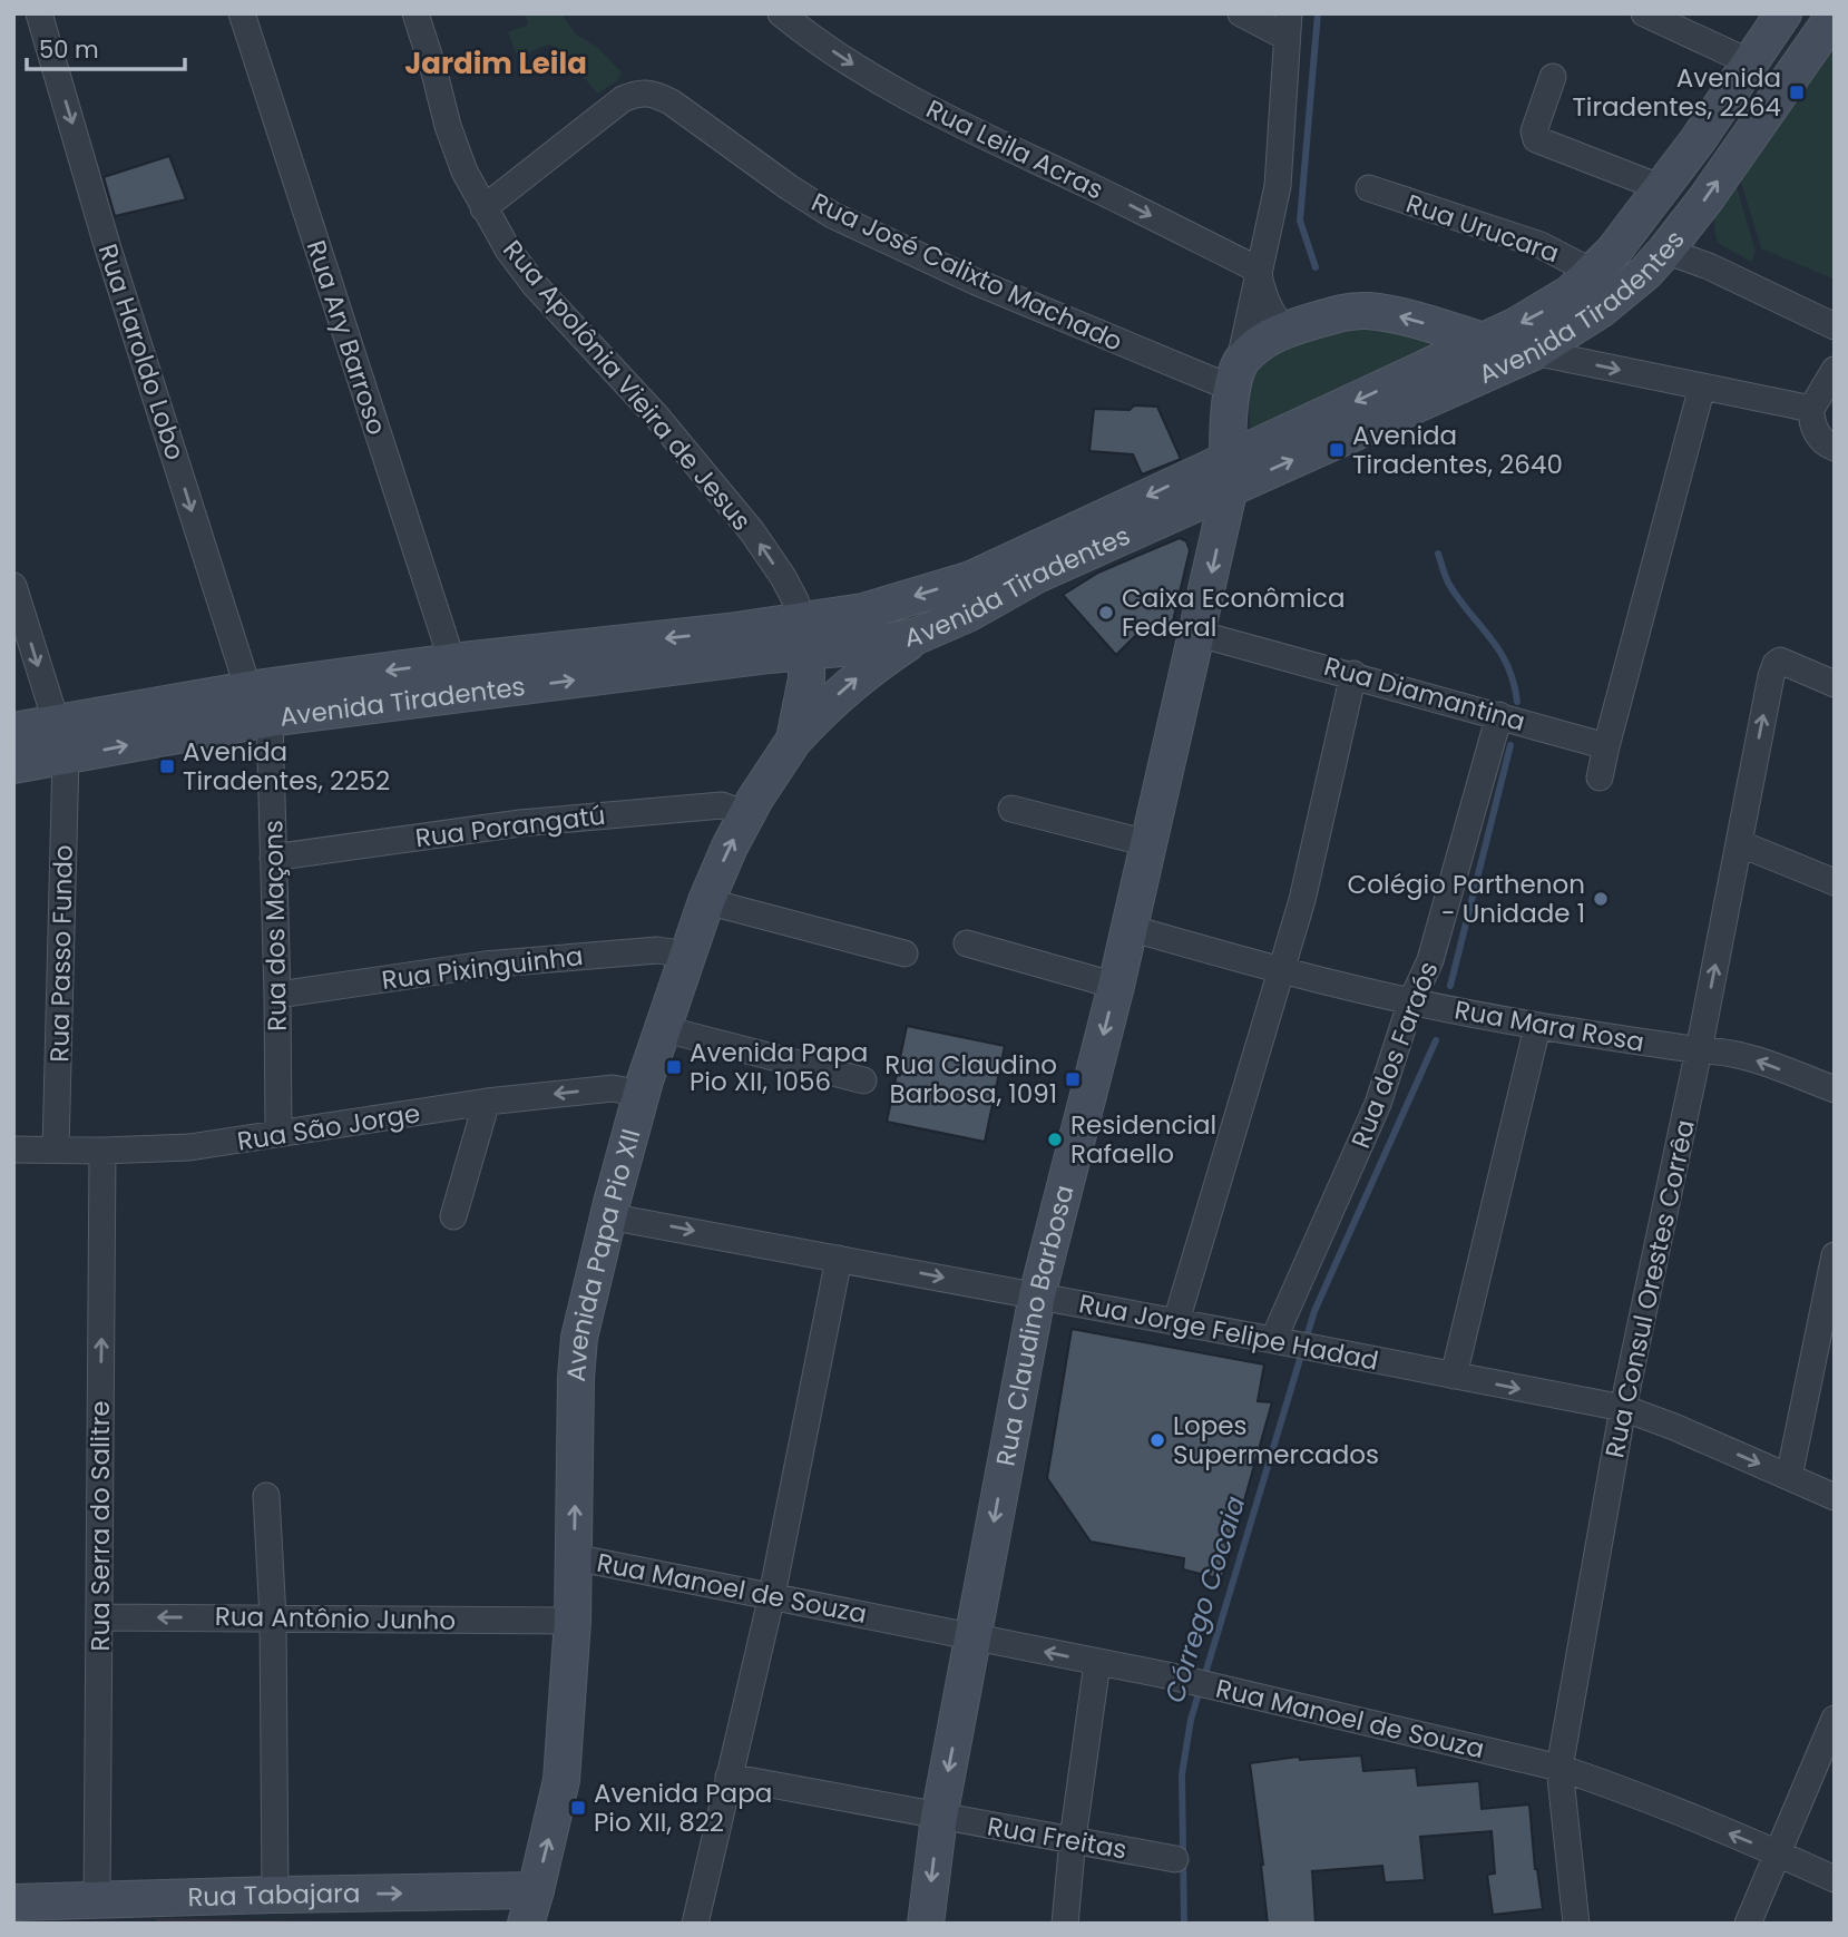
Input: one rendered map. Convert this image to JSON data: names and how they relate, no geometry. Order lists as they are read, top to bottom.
{
  "streets": {
    "main road": [
      "Avenida Tiradentes",
      "Avenida Papa Pio XII",
      "Rua Claudino Barbosa",
      "Rua Tabajara"
    ],
    "street": [
      "Rua Leila Acras",
      "Rua Urucara",
      "Rua José Calixto Machado",
      "Rua Ary Barroso",
      "Rua Haroldo Lobo",
      "Rua Apolônia Vieira de Jesus",
      "Rua Diamantina",
      "Rua Porangatú",
      "Rua dos Maçons",
      "Rua Passo Fundo",
      "Rua Pixinguinha",
      "Rua Mara Rosa",
      "Rua dos Faraós",
      "Rua São Jorge",
      "Rua Consul Orestes Corrêa",
      "Rua Jorge Felipe Hadad",
      "Rua Serra do Salitre",
      "Rua Manoel de Souza",
      "Rua Antônio Junho",
      "Rua Freitas"
    ]
  },
  "crossings": [
    ["Rua Urucara", "Avenida Tiradentes"],
    ["Rua José Calixto Machado", "Rua Apolônia Vieira de Jesus"],
    ["Rua José Calixto Machado", "Rua Claudino Barbosa"],
    ["Avenida Tiradentes", "Rua Ary Barroso"],
    ["Avenida Tiradentes", "Rua Haroldo Lobo"],
    ["Avenida Tiradentes", "Rua Apolônia Vieira de Jesus"],
    ["Avenida Tiradentes", "Rua dos Maçons"],
    ["Avenida Tiradentes", "Rua Passo Fundo"],
    ["Avenida Tiradentes", "Avenida Papa Pio XII"],
    ["Avenida Tiradentes", "Rua Claudino Barbosa"],
    ["Rua Apolônia Vieira de Jesus", "Avenida Papa Pio XII"],
    ["Rua Diamantina", "Rua dos Faraós"],
    ["Rua Diamantina", "Rua Claudino Barbosa"],
    ["Rua Porangatú", "Rua dos Maçons"],
    ["Rua Porangatú", "Avenida Papa Pio XII"],
    ["Rua dos Maçons", "Rua Pixinguinha"],
    ["Rua dos Maçons", "Rua São Jorge"],
    ["Rua Passo Fundo", "Rua São Jorge"],
    ["Rua Pixinguinha", "Avenida Papa Pio XII"],
    ["Rua Mara Rosa", "Rua dos Faraós"],
    ["Rua Mara Rosa", "Rua Consul Orestes Corrêa"],
    ["Rua Mara Rosa", "Rua Claudino Barbosa"],
    ["Rua dos Faraós", "Rua Jorge Felipe Hadad"],
    ["Rua São Jorge", "Avenida Papa Pio XII"],
    ["Rua São Jorge", "Rua Serra do Salitre"],
    ["Avenida Papa Pio XII", "Rua Jorge Felipe Hadad"],
    ["Avenida Papa Pio XII", "Rua Manoel de Souza"],
    ["Avenida Papa Pio XII", "Rua Antônio Junho"],
    ["Avenida Papa Pio XII", "Rua Tabajara"],
    ["Rua Consul Orestes Corrêa", "Rua Jorge Felipe Hadad"],
    ["Rua Consul Orestes Corrêa", "Rua Manoel de Souza"],
    ["Rua Claudino Barbosa", "Rua Jorge Felipe Hadad"],
    ["Rua Claudino Barbosa", "Rua Manoel de Souza"],
    ["Rua Claudino Barbosa", "Rua Freitas"],
    ["Rua Serra do Salitre", "Rua Antônio Junho"],
    ["Rua Serra do Salitre", "Rua Tabajara"]
  ],
  "one_way": [
    "Rua Leila Acras",
    "Rua Haroldo Lobo",
    "Rua Apolônia Vieira de Jesus",
    "Avenida Papa Pio XII",
    "Rua Claudino Barbosa",
    "Rua Jorge Felipe Hadad",
    "Rua Serra do Salitre",
    "Rua Antônio Junho",
    "Rua Tabajara"
  ],
  "districts": ["Jardim Leila"],
  "water": ["Córrego Cocaia"],
  "places": {
    "transit": [
      "Avenida Tiradentes, 2264",
      "Avenida Tiradentes, 2640",
      "Avenida Tiradentes, 2252",
      "Avenida Papa Pio XII, 1056",
      "Rua Claudino Barbosa, 1091",
      "Avenida Papa Pio XII, 822"
    ],
    "other": [
      "Caixa Econômica Federal",
      "Colégio Parthenon - Unidade 1",
      "Residencial Rafaello",
      "Lopes Supermercados"
    ]
  },
  "scale_bar": "50 m"
}
